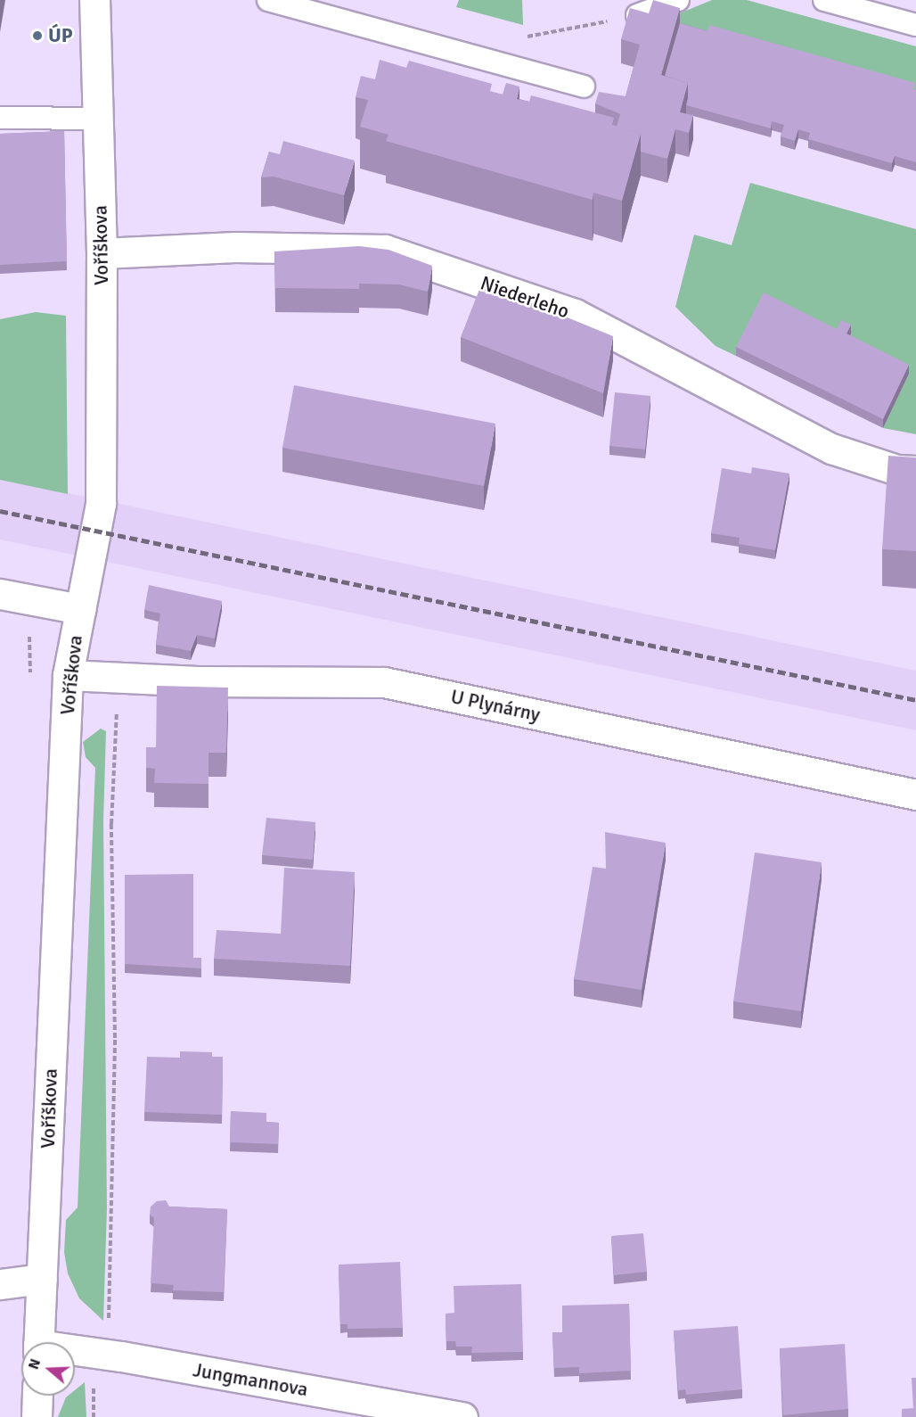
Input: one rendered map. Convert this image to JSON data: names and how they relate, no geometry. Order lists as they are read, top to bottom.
{
  "streets": {
    "street": [
      "Voříškova",
      "Niederleho",
      "U Plynárny",
      "Jungmannova"
    ]
  },
  "crossings": [
    ["Voříškova", "Niederleho"],
    ["Voříškova", "U Plynárny"]
  ],
  "places": ["ÚP"],
  "north": "left"
}
